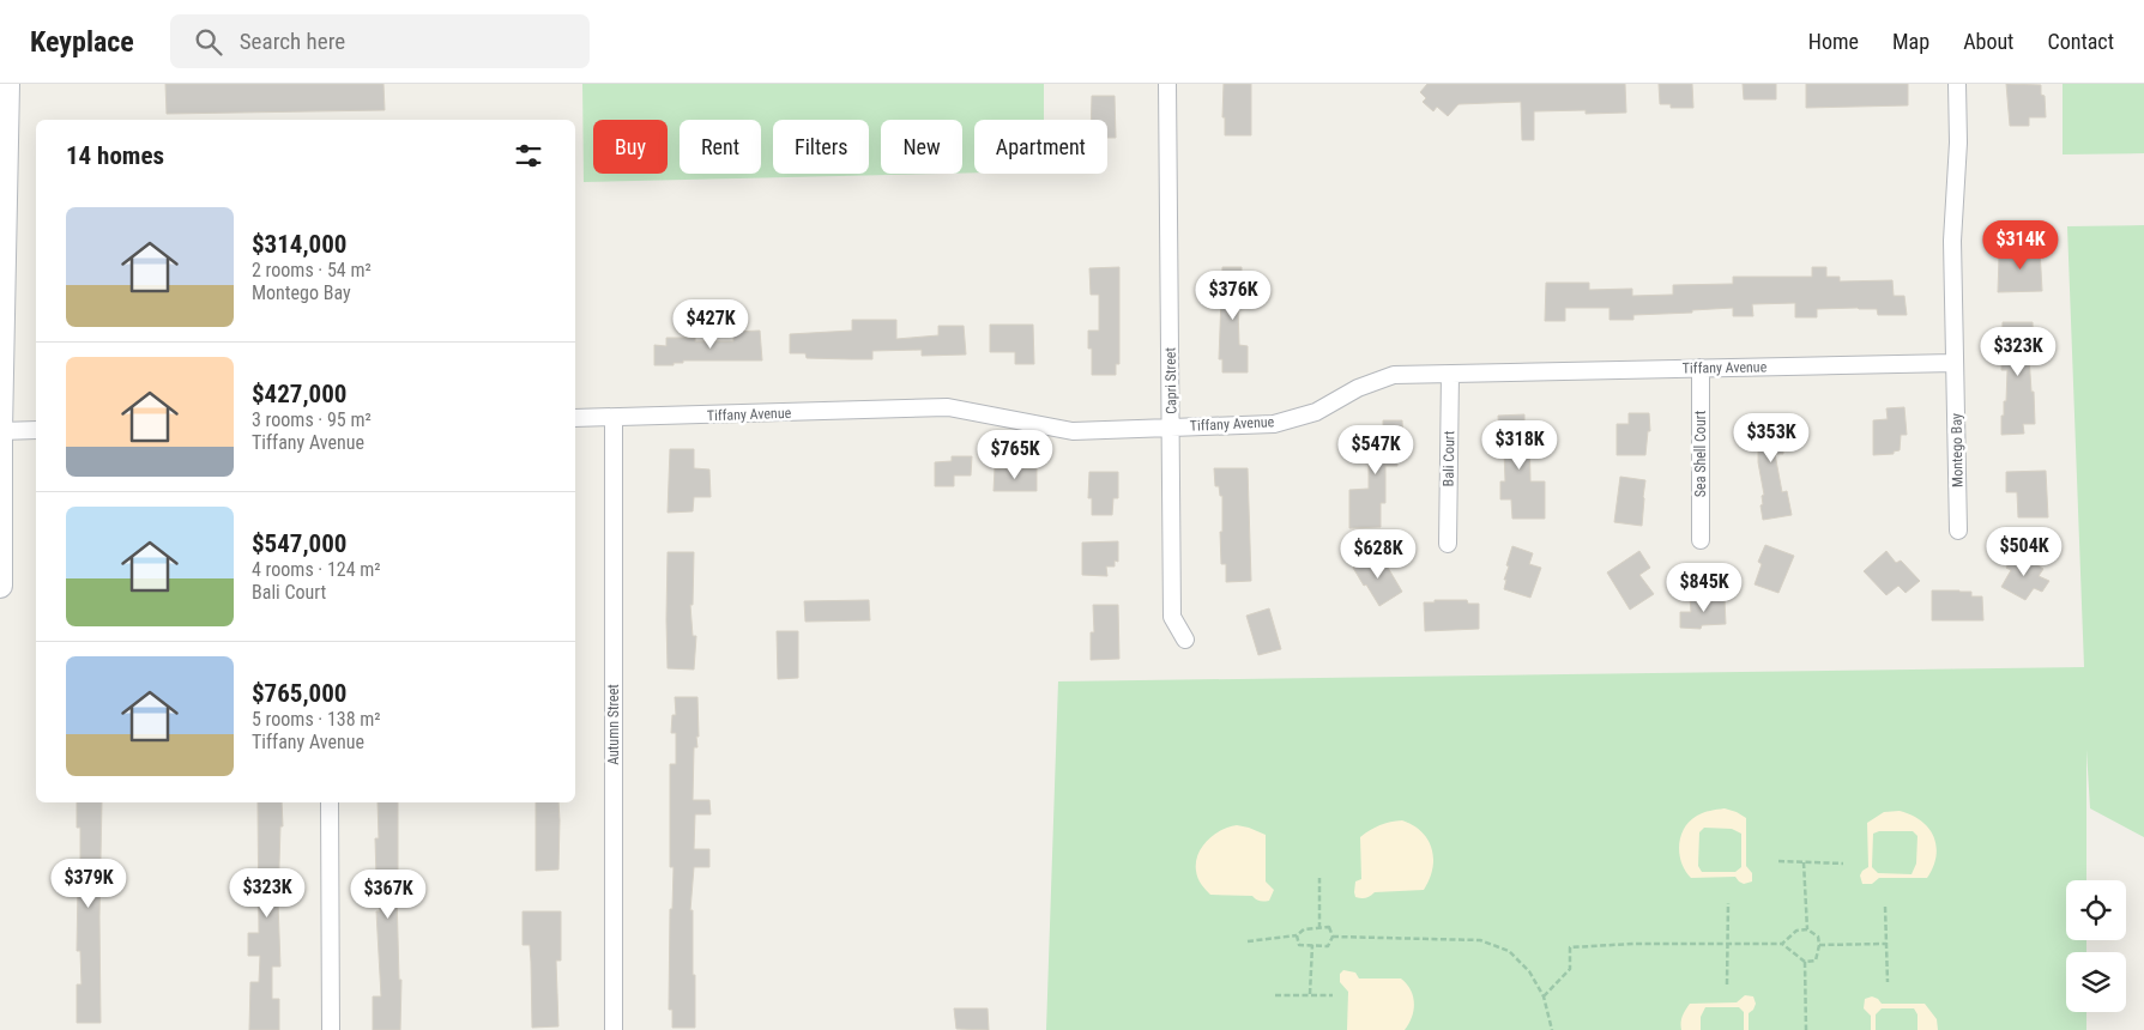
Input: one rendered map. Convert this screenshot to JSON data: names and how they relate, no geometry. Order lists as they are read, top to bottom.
{
  "streets": {
    "street": [
      "Tiffany Avenue",
      "Capri Street",
      "Montego Bay",
      "Sea Shell Court",
      "Bali Court",
      "Autumn Street"
    ]
  },
  "crossings": [
    ["Tiffany Avenue", "Capri Street"],
    ["Tiffany Avenue", "Montego Bay"],
    ["Tiffany Avenue", "Sea Shell Court"],
    ["Tiffany Avenue", "Bali Court"],
    ["Tiffany Avenue", "Autumn Street"]
  ],
  "page": {
    "header": "Keyplace",
    "search": "Search here",
    "nav": [
      "Home",
      "Map",
      "About",
      "Contact"
    ],
    "chip": [
      "Buy",
      "Rent",
      "Filters",
      "New",
      "Apartment"
    ],
    "heading": "14 homes",
    "list": [
      {
        "name": "$314,000",
        "note": "2 rooms · 54 m² · Montego Bay"
      },
      {
        "name": "$427,000",
        "note": "3 rooms · 95 m² · Tiffany Avenue"
      },
      {
        "name": "$547,000",
        "note": "4 rooms · 124 m² · Bali Court"
      },
      {
        "name": "$765,000",
        "note": "5 rooms · 138 m² · Tiffany Avenue"
      }
    ],
    "price": [
      "$314K",
      "$376K",
      "$427K",
      "$323K",
      "$353K",
      "$318K",
      "$547K",
      "$765K",
      "$504K",
      "$628K",
      "$845K",
      "$379K",
      "$323K",
      "$367K"
    ]
  }
}
